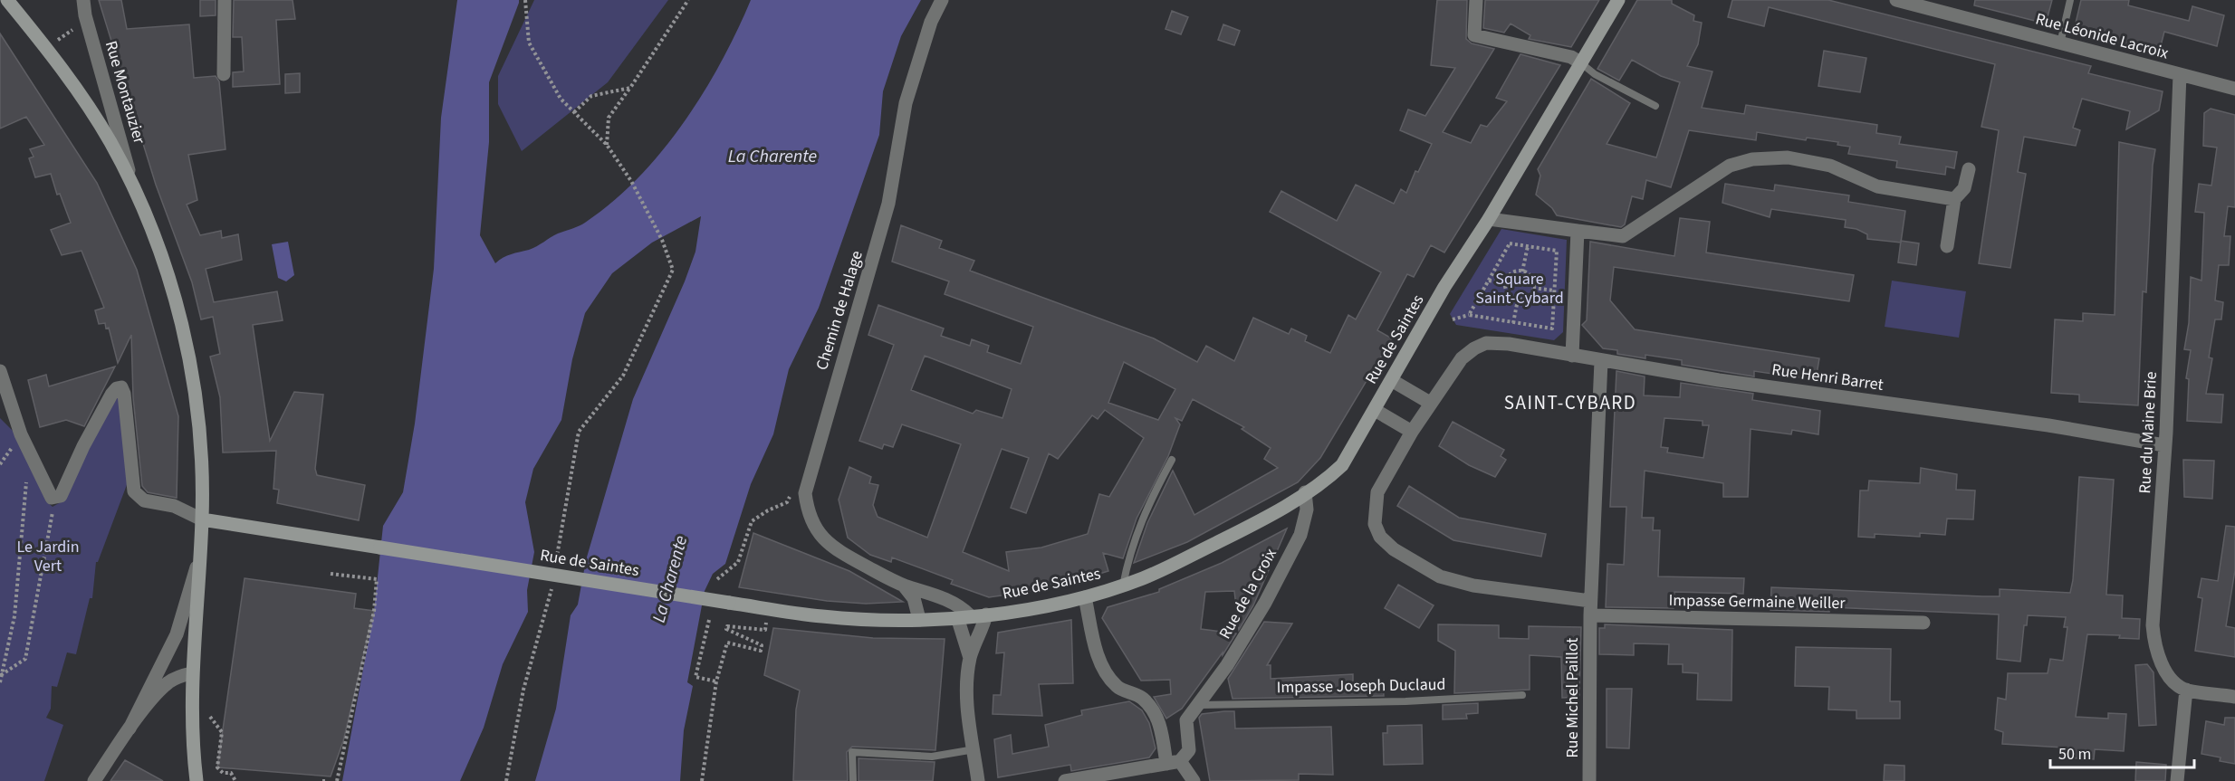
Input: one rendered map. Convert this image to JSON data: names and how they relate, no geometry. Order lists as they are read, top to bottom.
{
  "streets": {
    "main road": ["Rue de Saintes"],
    "street": [
      "Rue Léonide Lacroix",
      "Rue Montauzier",
      "Chemin de Halage",
      "Rue Henri Barret",
      "Rue du Maine Brie",
      "Rue de la Croix",
      "Impasse Germaine Weiller",
      "Rue Michel Paillot"
    ],
    "lane": ["Impasse Joseph Duclaud"]
  },
  "crossings": [
    ["Rue Léonide Lacroix", "Rue du Maine Brie"],
    ["Chemin de Halage", "Rue de Saintes"],
    ["Rue de Saintes", "Rue de la Croix"],
    ["Rue Henri Barret", "Rue du Maine Brie"],
    ["Rue Henri Barret", "Rue Michel Paillot"],
    ["Rue de la Croix", "Impasse Joseph Duclaud"],
    ["Impasse Germaine Weiller", "Rue Michel Paillot"]
  ],
  "districts": ["SAINT-CYBARD"],
  "water": ["La Charente"],
  "parks": ["Square Saint-Cybard", "Le Jardin Vert"],
  "scale_bar": "50 m"
}
